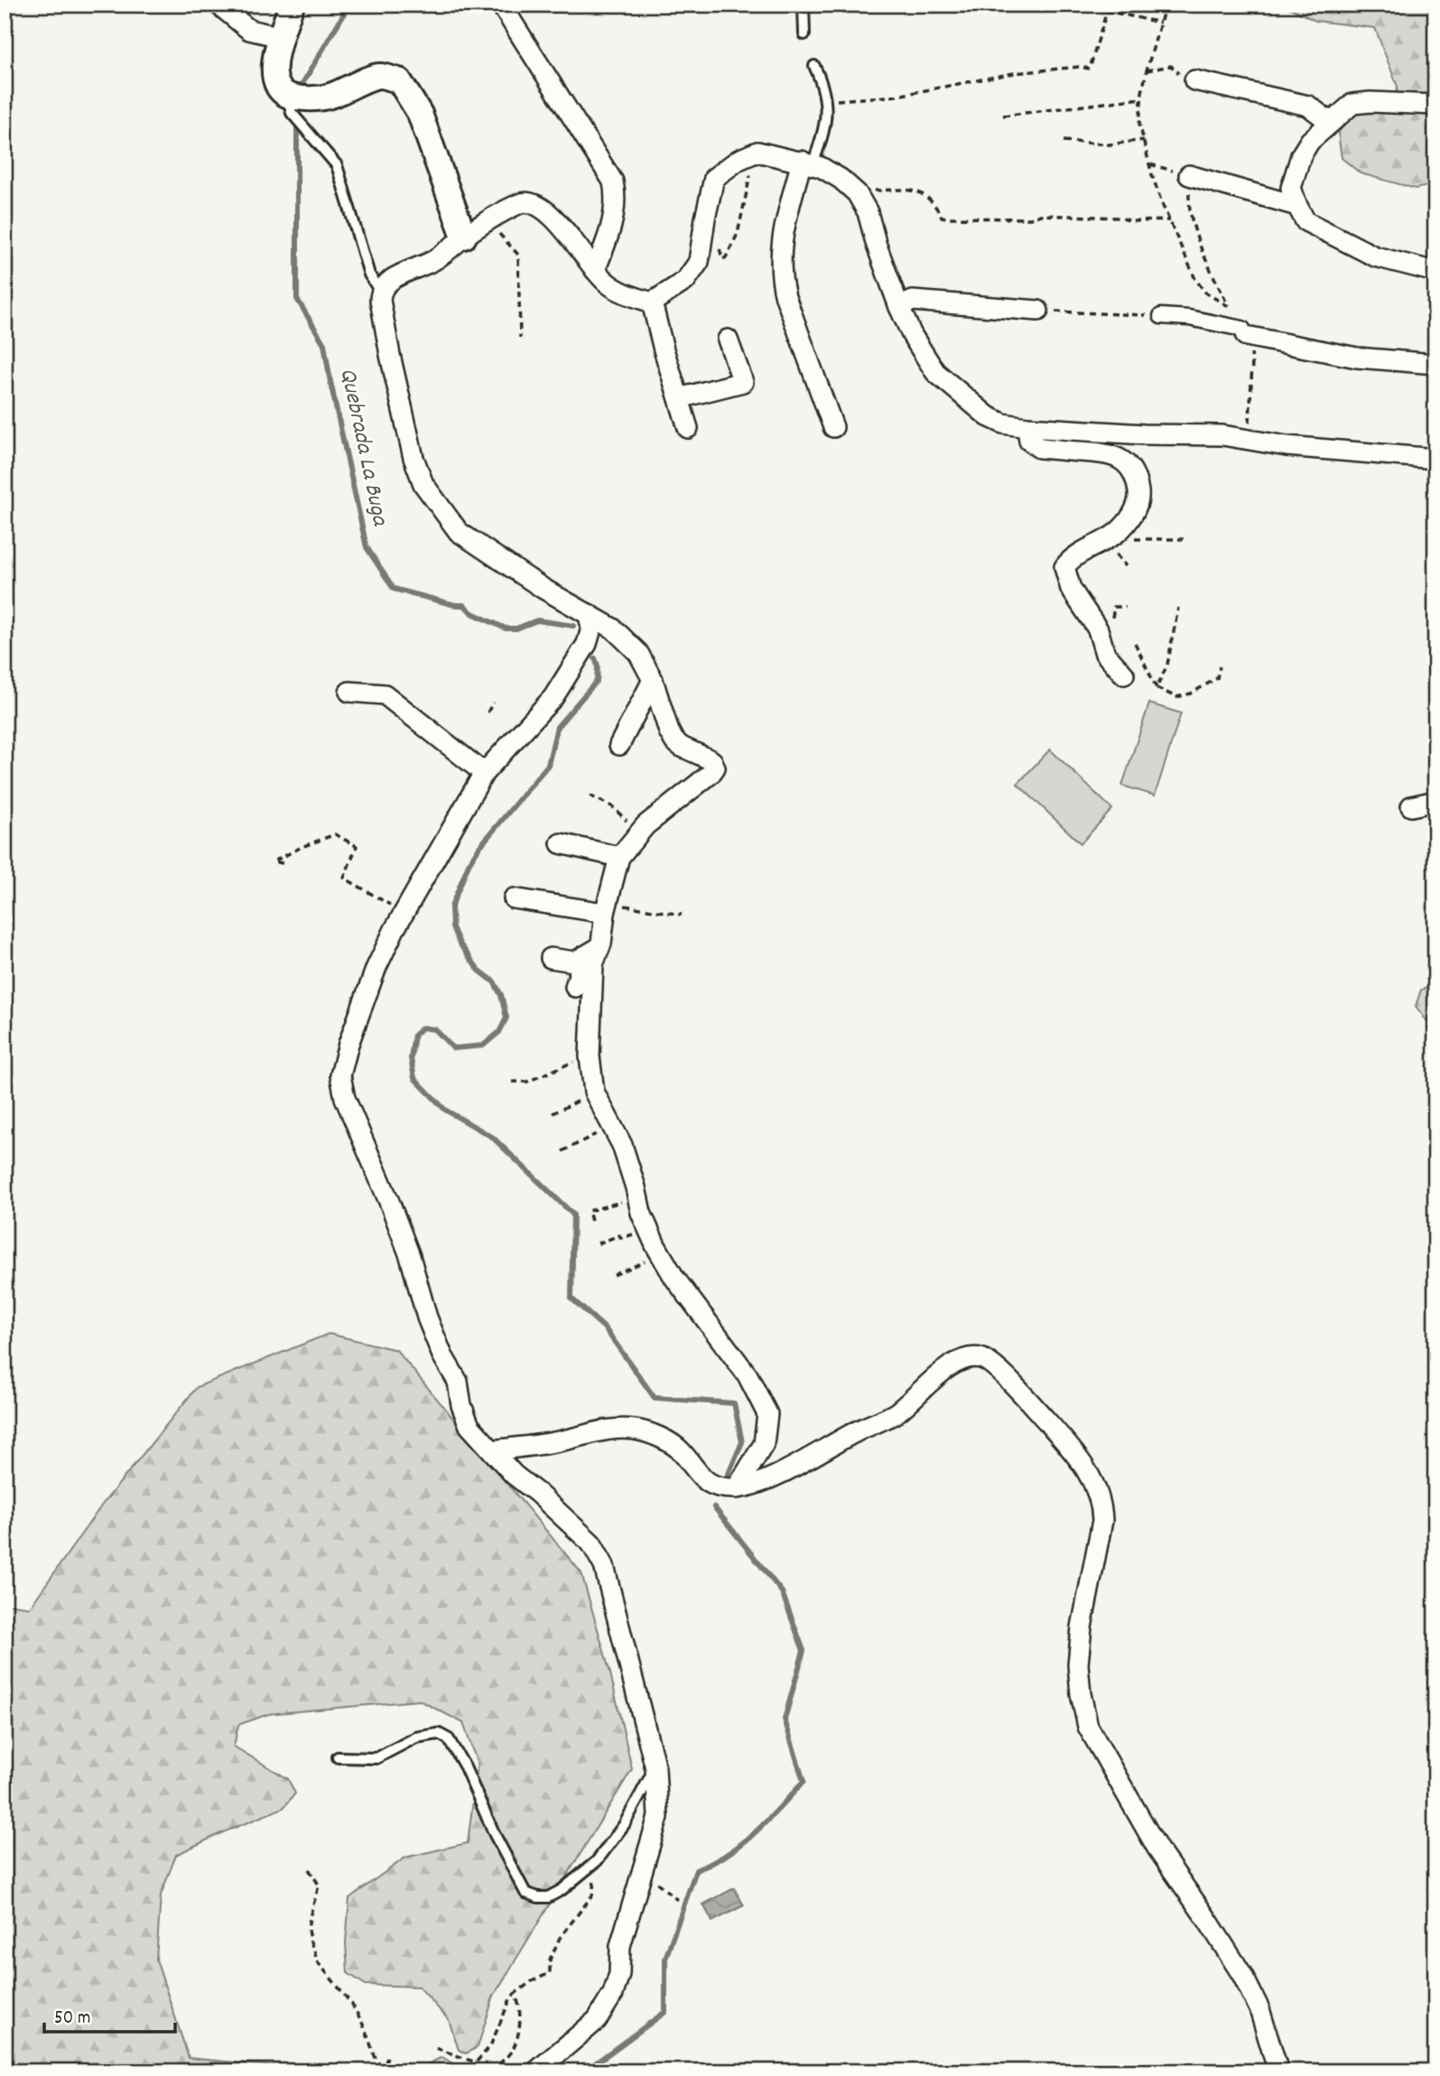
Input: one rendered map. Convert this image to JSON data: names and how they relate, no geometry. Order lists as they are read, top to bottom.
{
  "water": ["Quebrada La Buga"],
  "scale_bar": "50 m"
}
